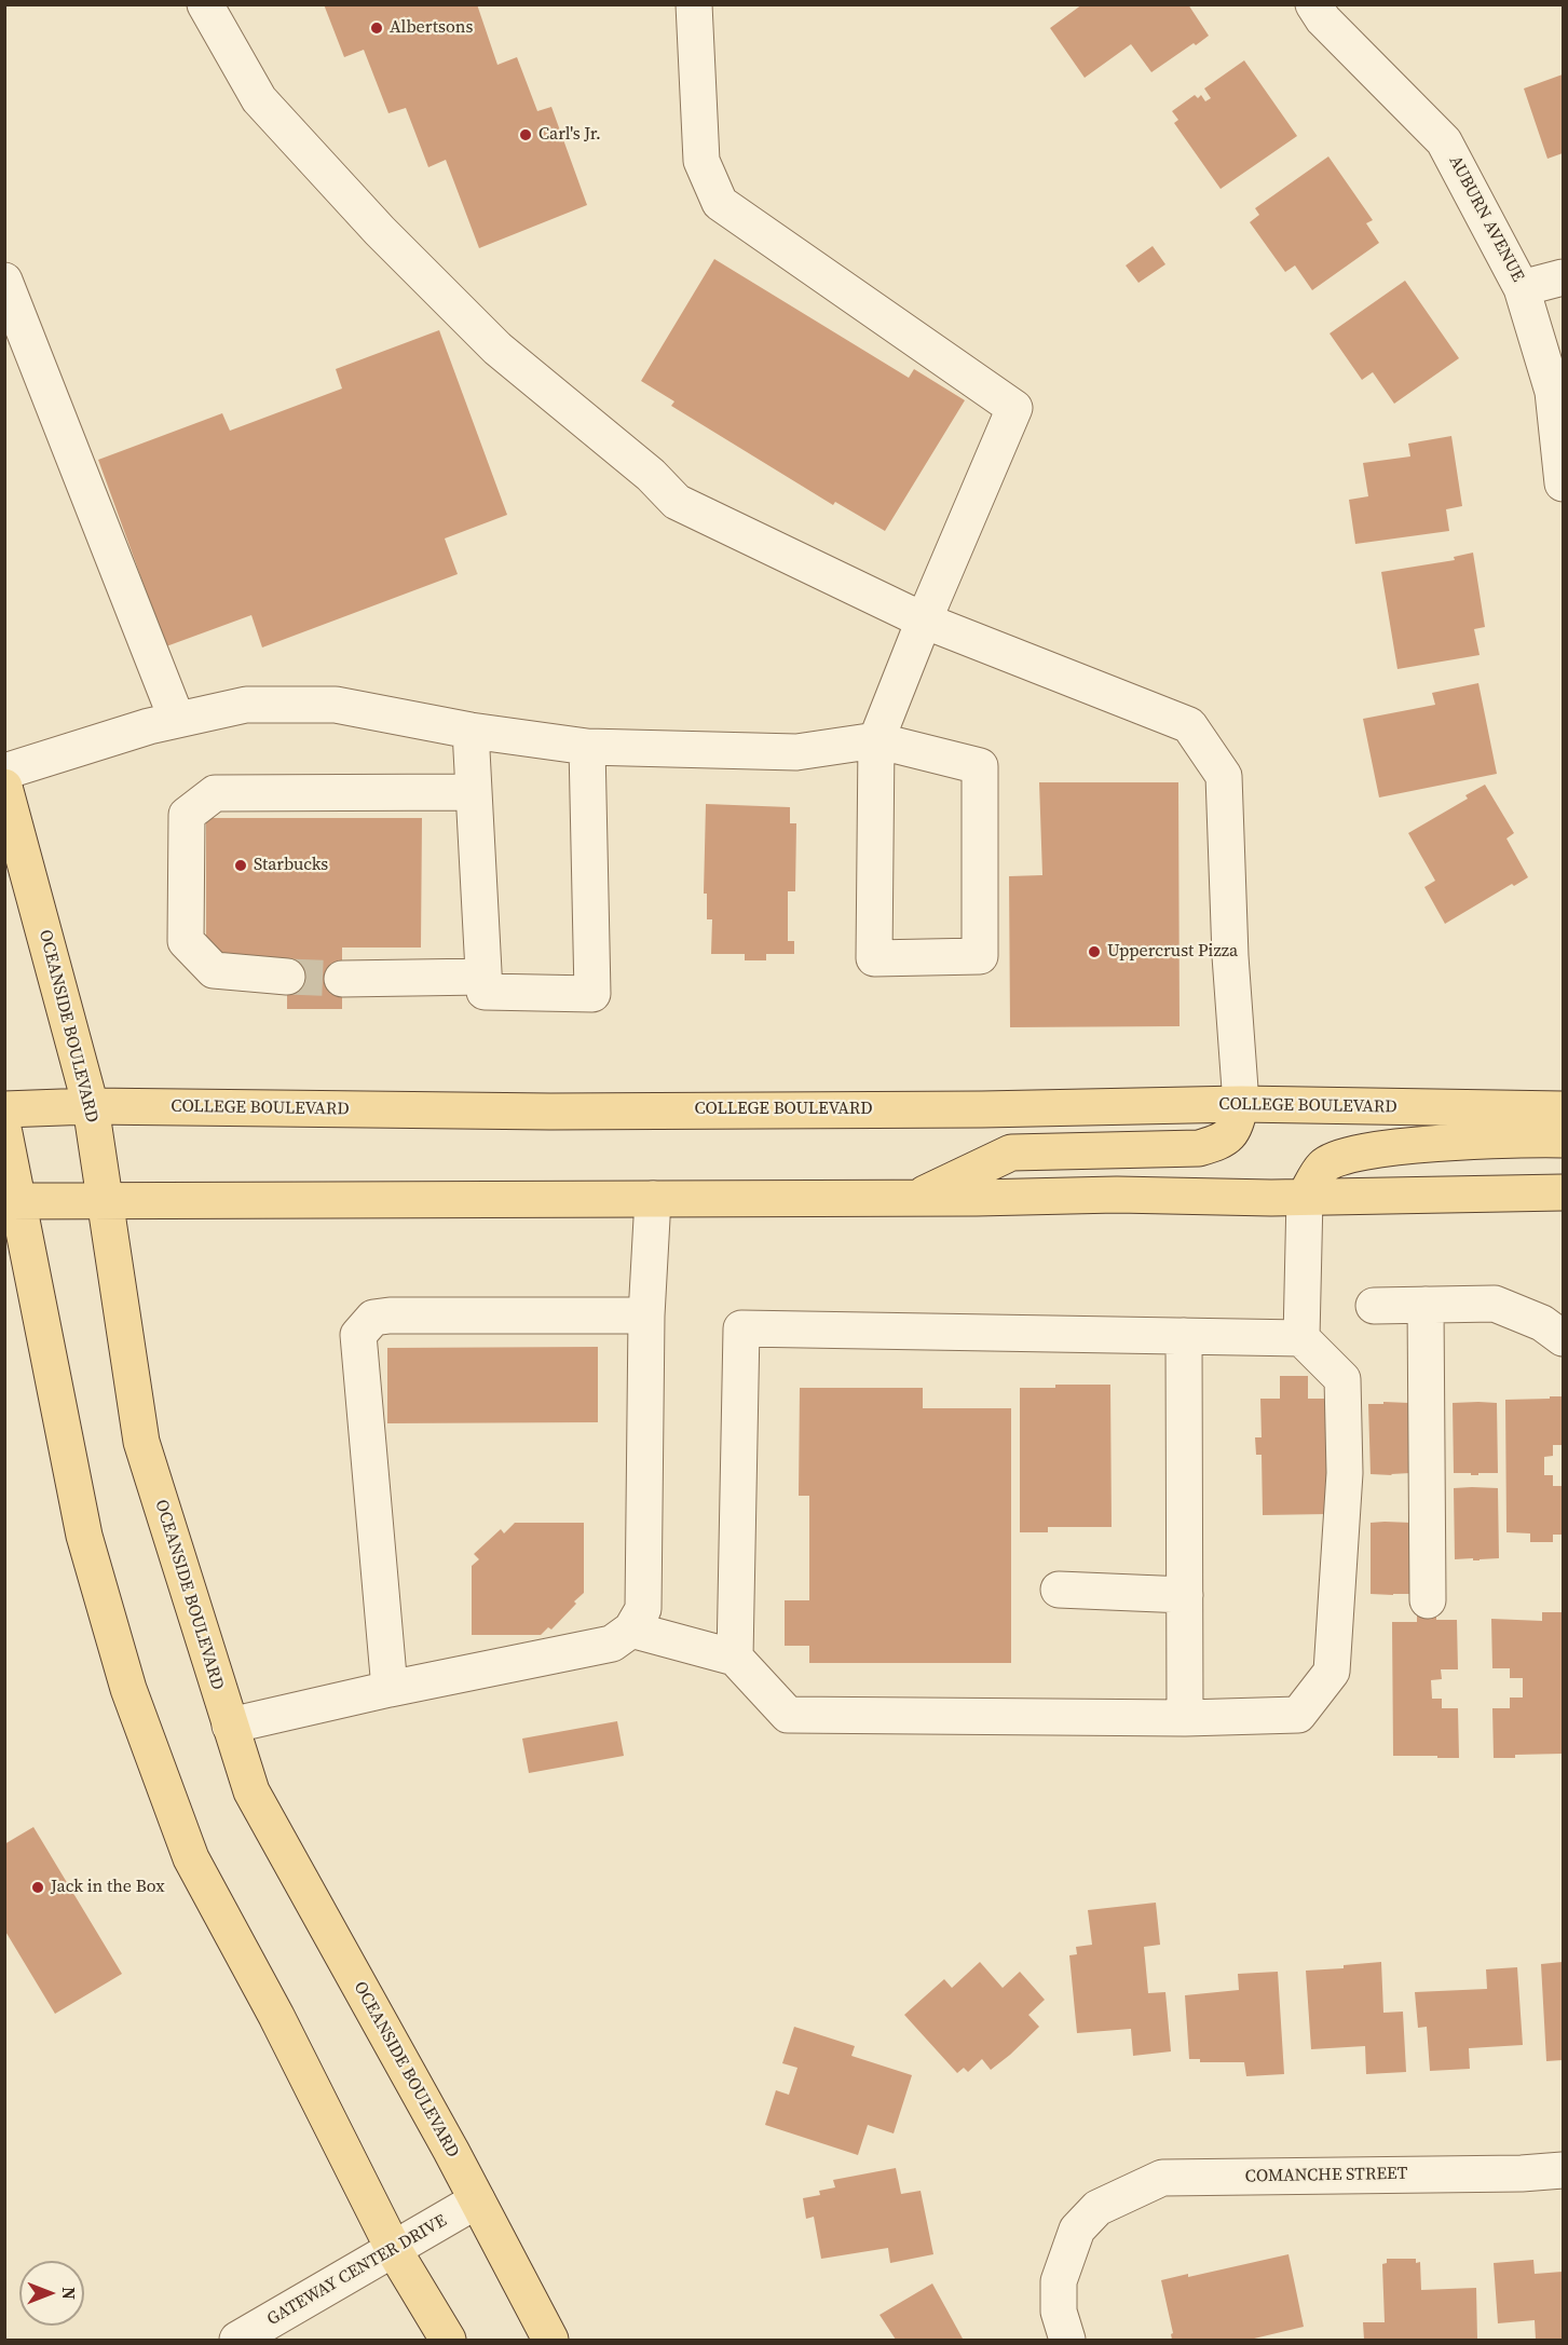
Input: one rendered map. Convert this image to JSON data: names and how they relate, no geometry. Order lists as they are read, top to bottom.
{
  "streets": {
    "main road": ["OCEANSIDE BOULEVARD", "COLLEGE BOULEVARD"],
    "street": ["AUBURN AVENUE", "COMANCHE STREET", "GATEWAY CENTER DRIVE"]
  },
  "crossings": [
    ["OCEANSIDE BOULEVARD", "COLLEGE BOULEVARD"],
    ["OCEANSIDE BOULEVARD", "GATEWAY CENTER DRIVE"]
  ],
  "places": [
    "Albertsons",
    "Carl's Jr.",
    "Starbucks",
    "Uppercrust Pizza",
    "Jack in the Box"
  ],
  "north": "right"
}
